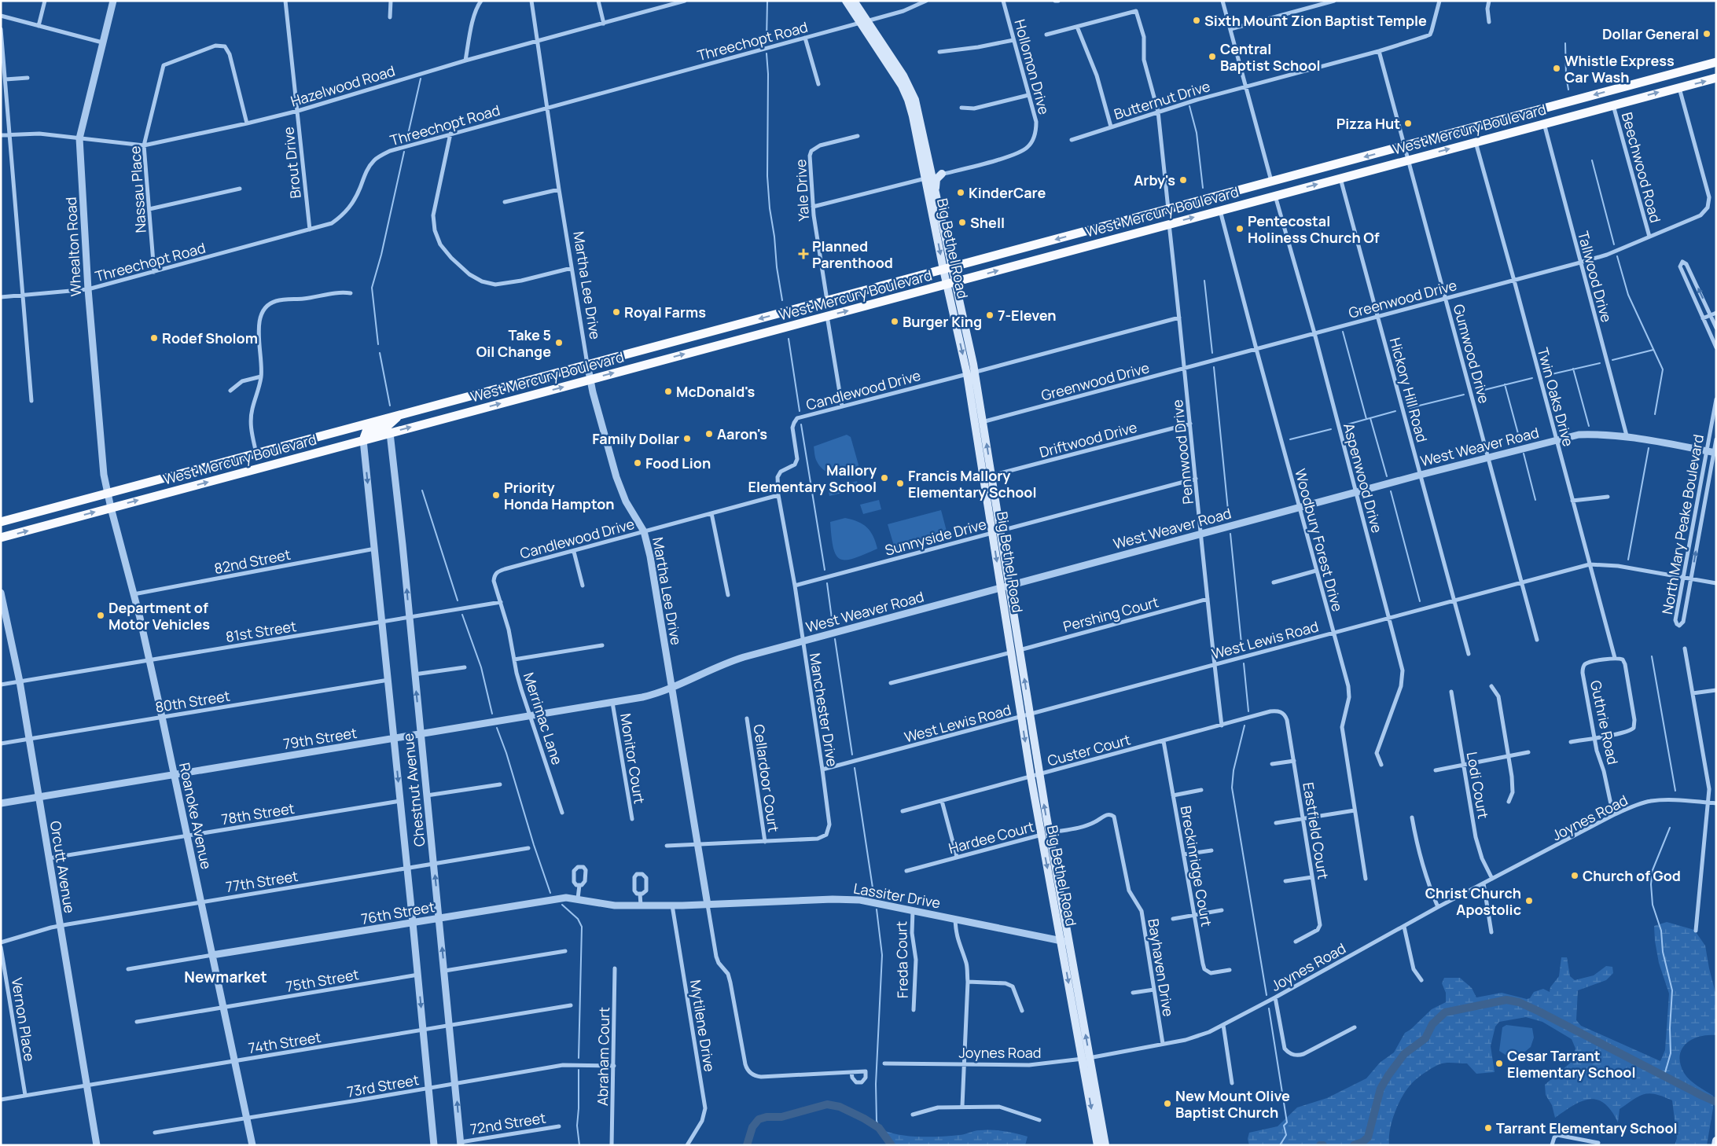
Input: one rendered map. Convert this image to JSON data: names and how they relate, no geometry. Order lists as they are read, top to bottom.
{
  "streets": {
    "highway": ["West Mercury Boulevard"],
    "main road": ["Big Bethel Road"],
    "street": [
      "Threechopt Road",
      "Hollomon Drive",
      "Hazelwood Road",
      "Butternut Drive",
      "Brout Drive",
      "Beechwood Road",
      "Nassau Place",
      "Yale Drive",
      "Whealton Road",
      "Tallwood Drive",
      "Martha Lee Drive",
      "Greenwood Drive",
      "Gumwood Drive",
      "Candlewood Drive",
      "Hickory Hill Road",
      "Twin Oaks Drive",
      "Driftwood Drive",
      "West Weaver Road",
      "Pennwood Drive",
      "Aspenwood Drive",
      "North Mary Peake Boulevard",
      "Sunnyside Drive",
      "Woodbury Forest Drive",
      "82nd Street",
      "Pershing Court",
      "81st Street",
      "West Lewis Road",
      "80th Street",
      "Manchester Drive",
      "Merrimac Lane",
      "Guthrie Road",
      "79th Street",
      "Custer Court",
      "Monitor Court",
      "Cellardoor Court",
      "Lodi Court",
      "Chestnut Avenue",
      "78th Street",
      "Roanoke Avenue",
      "Joynes Road",
      "Eastfield Court",
      "Hardee Court",
      "Breckinridge Court",
      "Orcutt Avenue",
      "77th Street",
      "Lassiter Drive",
      "76th Street",
      "Freda Court",
      "Bayhaven Drive",
      "75th Street",
      "Vernon Place",
      "Mytilene Drive",
      "74th Street",
      "Abraham Court",
      "73rd Street",
      "72nd Street"
    ]
  },
  "crossings": [
    ["Threechopt Road", "Brout Drive"],
    ["Threechopt Road", "Nassau Place"],
    ["Threechopt Road", "Whealton Road"],
    ["Threechopt Road", "Big Bethel Road"],
    ["Threechopt Road", "Martha Lee Drive"],
    ["Hollomon Drive", "Big Bethel Road"],
    ["Hazelwood Road", "Brout Drive"],
    ["Hazelwood Road", "Nassau Place"],
    ["Hazelwood Road", "Whealton Road"],
    ["Hazelwood Road", "Martha Lee Drive"],
    ["Butternut Drive", "Gumwood Drive"],
    ["West Mercury Boulevard", "Beechwood Road"],
    ["West Mercury Boulevard", "Yale Drive"],
    ["West Mercury Boulevard", "Whealton Road"],
    ["West Mercury Boulevard", "Big Bethel Road"],
    ["West Mercury Boulevard", "Tallwood Drive"],
    ["West Mercury Boulevard", "Martha Lee Drive"],
    ["West Mercury Boulevard", "Greenwood Drive"],
    ["West Mercury Boulevard", "Gumwood Drive"],
    ["West Mercury Boulevard", "Hickory Hill Road"],
    ["West Mercury Boulevard", "Twin Oaks Drive"],
    ["West Mercury Boulevard", "Pennwood Drive"],
    ["West Mercury Boulevard", "Aspenwood Drive"],
    ["West Mercury Boulevard", "Woodbury Forest Drive"],
    ["West Mercury Boulevard", "Chestnut Avenue"],
    ["West Mercury Boulevard", "Roanoke Avenue"],
    ["Beechwood Road", "Greenwood Drive"],
    ["Whealton Road", "Roanoke Avenue"],
    ["Big Bethel Road", "Greenwood Drive"],
    ["Big Bethel Road", "Candlewood Drive"],
    ["Big Bethel Road", "Driftwood Drive"],
    ["Big Bethel Road", "West Weaver Road"],
    ["Big Bethel Road", "Sunnyside Drive"],
    ["Big Bethel Road", "Pershing Court"],
    ["Big Bethel Road", "West Lewis Road"],
    ["Big Bethel Road", "Custer Court"],
    ["Big Bethel Road", "Joynes Road"],
    ["Big Bethel Road", "Hardee Court"],
    ["Big Bethel Road", "Lassiter Drive"],
    ["Tallwood Drive", "Greenwood Drive"],
    ["Tallwood Drive", "West Weaver Road"],
    ["Martha Lee Drive", "Candlewood Drive"],
    ["Martha Lee Drive", "West Weaver Road"],
    ["Martha Lee Drive", "Lassiter Drive"],
    ["Greenwood Drive", "Gumwood Drive"],
    ["Greenwood Drive", "Hickory Hill Road"],
    ["Greenwood Drive", "Twin Oaks Drive"],
    ["Greenwood Drive", "Pennwood Drive"],
    ["Greenwood Drive", "Aspenwood Drive"],
    ["Greenwood Drive", "Woodbury Forest Drive"],
    ["Gumwood Drive", "West Weaver Road"],
    ["Gumwood Drive", "West Lewis Road"],
    ["Candlewood Drive", "Pennwood Drive"],
    ["Candlewood Drive", "81st Street"],
    ["Candlewood Drive", "Manchester Drive"],
    ["Candlewood Drive", "Merrimac Lane"],
    ["Hickory Hill Road", "West Weaver Road"],
    ["Hickory Hill Road", "West Lewis Road"],
    ["Twin Oaks Drive", "West Weaver Road"],
    ["Twin Oaks Drive", "West Lewis Road"],
    ["Twin Oaks Drive", "Guthrie Road"],
    ["Driftwood Drive", "Pennwood Drive"],
    ["West Weaver Road", "Pennwood Drive"],
    ["West Weaver Road", "Aspenwood Drive"],
    ["West Weaver Road", "North Mary Peake Boulevard"],
    ["West Weaver Road", "Woodbury Forest Drive"],
    ["West Weaver Road", "Manchester Drive"],
    ["West Weaver Road", "79th Street"],
    ["Pennwood Drive", "Sunnyside Drive"],
    ["Pennwood Drive", "Pershing Court"],
    ["Pennwood Drive", "West Lewis Road"],
    ["Pennwood Drive", "Custer Court"],
    ["Aspenwood Drive", "West Lewis Road"],
    ["North Mary Peake Boulevard", "West Lewis Road"],
    ["Sunnyside Drive", "Manchester Drive"],
    ["Woodbury Forest Drive", "West Lewis Road"],
    ["82nd Street", "Chestnut Avenue"],
    ["82nd Street", "Roanoke Avenue"],
    ["81st Street", "Chestnut Avenue"],
    ["81st Street", "Roanoke Avenue"],
    ["81st Street", "Orcutt Avenue"],
    ["West Lewis Road", "Manchester Drive"],
    ["80th Street", "Chestnut Avenue"],
    ["80th Street", "Roanoke Avenue"],
    ["80th Street", "Orcutt Avenue"],
    ["Manchester Drive", "Cellardoor Court"],
    ["Merrimac Lane", "79th Street"],
    ["Guthrie Road", "Joynes Road"],
    ["79th Street", "Monitor Court"],
    ["79th Street", "Chestnut Avenue"],
    ["79th Street", "Roanoke Avenue"],
    ["79th Street", "Orcutt Avenue"],
    ["Custer Court", "Eastfield Court"],
    ["Custer Court", "Breckinridge Court"],
    ["Lodi Court", "Joynes Road"],
    ["Chestnut Avenue", "78th Street"],
    ["Chestnut Avenue", "77th Street"],
    ["Chestnut Avenue", "76th Street"],
    ["Chestnut Avenue", "75th Street"],
    ["Chestnut Avenue", "74th Street"],
    ["Chestnut Avenue", "73rd Street"],
    ["Chestnut Avenue", "72nd Street"],
    ["78th Street", "Roanoke Avenue"],
    ["78th Street", "Orcutt Avenue"],
    ["Roanoke Avenue", "77th Street"],
    ["Roanoke Avenue", "76th Street"],
    ["Roanoke Avenue", "75th Street"],
    ["Roanoke Avenue", "74th Street"],
    ["Roanoke Avenue", "73rd Street"],
    ["Joynes Road", "Bayhaven Drive"],
    ["Hardee Court", "Bayhaven Drive"],
    ["Orcutt Avenue", "77th Street"],
    ["Orcutt Avenue", "74th Street"],
    ["Lassiter Drive", "76th Street"],
    ["Lassiter Drive", "Freda Court"],
    ["Lassiter Drive", "Mytilene Drive"],
    ["76th Street", "Mytilene Drive"],
    ["Vernon Place", "74th Street"],
    ["Abraham Court", "73rd Street"]
  ],
  "districts": ["Newmarket"],
  "places": {
    "other": [
      "Sixth Mount Zion Baptist Temple",
      "Dollar General",
      "Central Baptist School",
      "Whistle Express Car Wash",
      "Pizza Hut",
      "Arby's",
      "KinderCare",
      "Shell",
      "Pentecostal Holiness Church Of",
      "Royal Farms",
      "7-Eleven",
      "Burger King",
      "Rodef Sholom",
      "Take 5 Oil Change",
      "McDonald's",
      "Aaron's",
      "Family Dollar",
      "Food Lion",
      "Mallory Elementary School",
      "Francis Mallory Elementary School",
      "Priority Honda Hampton",
      "Department of Motor Vehicles",
      "Church of God",
      "Christ Church Apostolic",
      "Cesar Tarrant Elementary School",
      "New Mount Olive Baptist Church",
      "Tarrant Elementary School"
    ],
    "health": ["Planned Parenthood"]
  }
}
